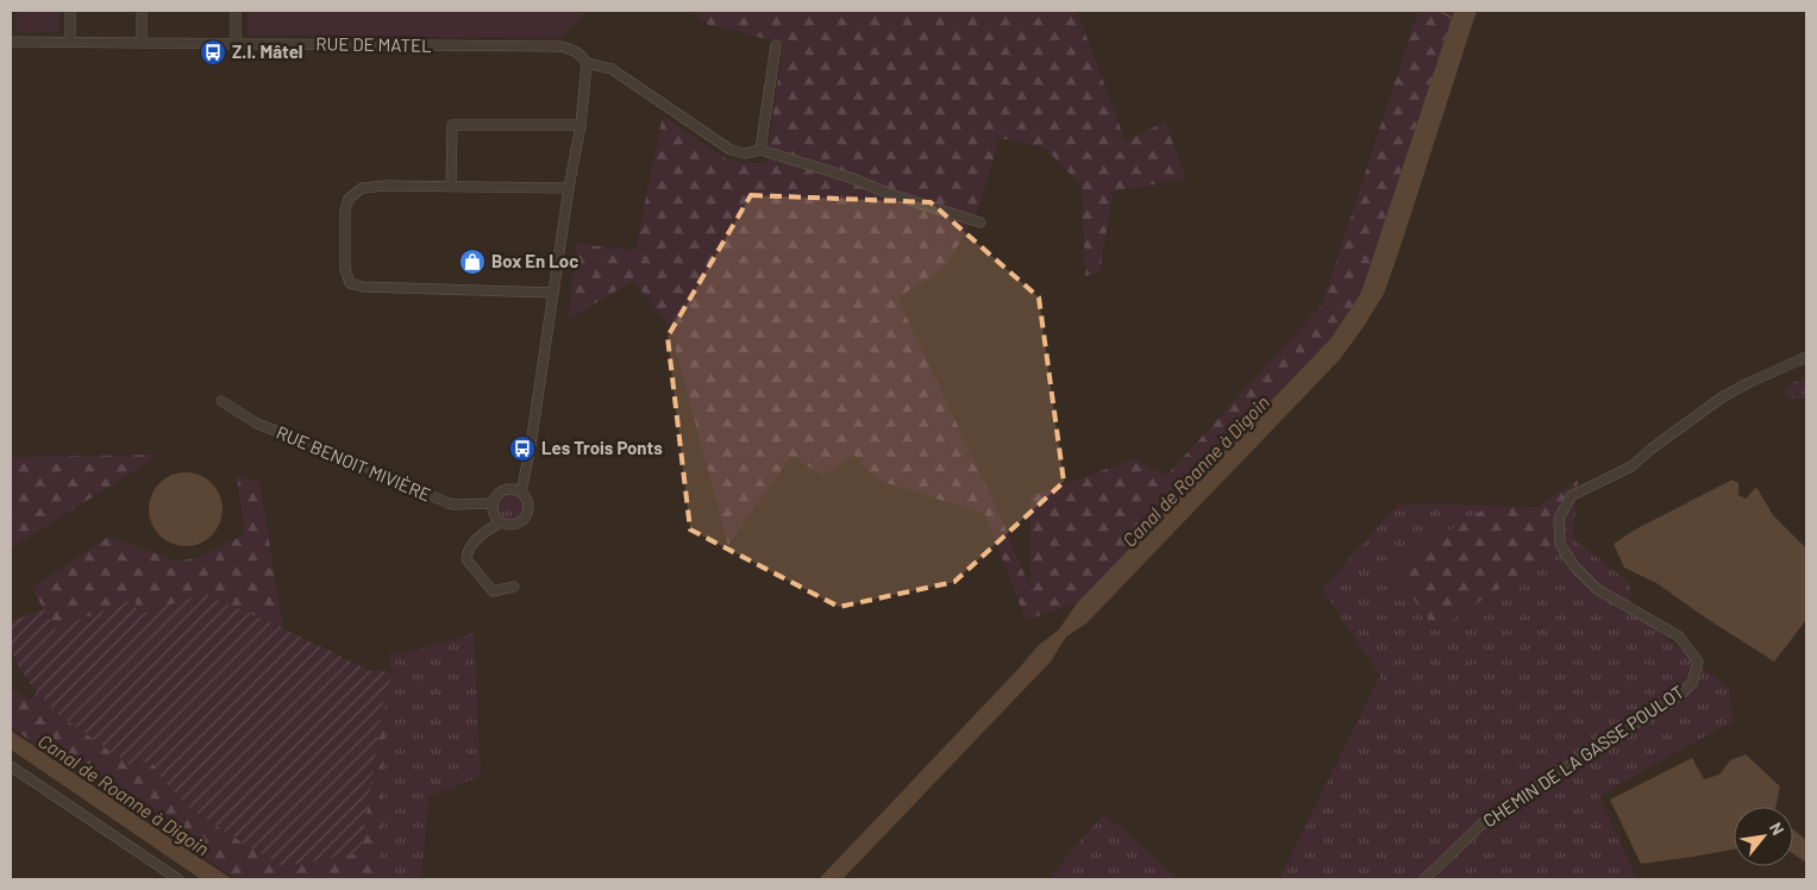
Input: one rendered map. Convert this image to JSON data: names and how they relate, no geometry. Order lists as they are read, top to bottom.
{
  "streets": {
    "street": ["RUE DE MATEL", "RUE BENOIT MIVIÈRE", "CHEMIN DE LA GASSE POULOT"]
  },
  "water": ["Canal de Roanne à Digoin"],
  "places": {
    "bus stop": ["Z.I. Mâtel", "Les Trois Ponts"],
    "shop": ["Box En Loc"]
  },
  "north": "top right"
}
